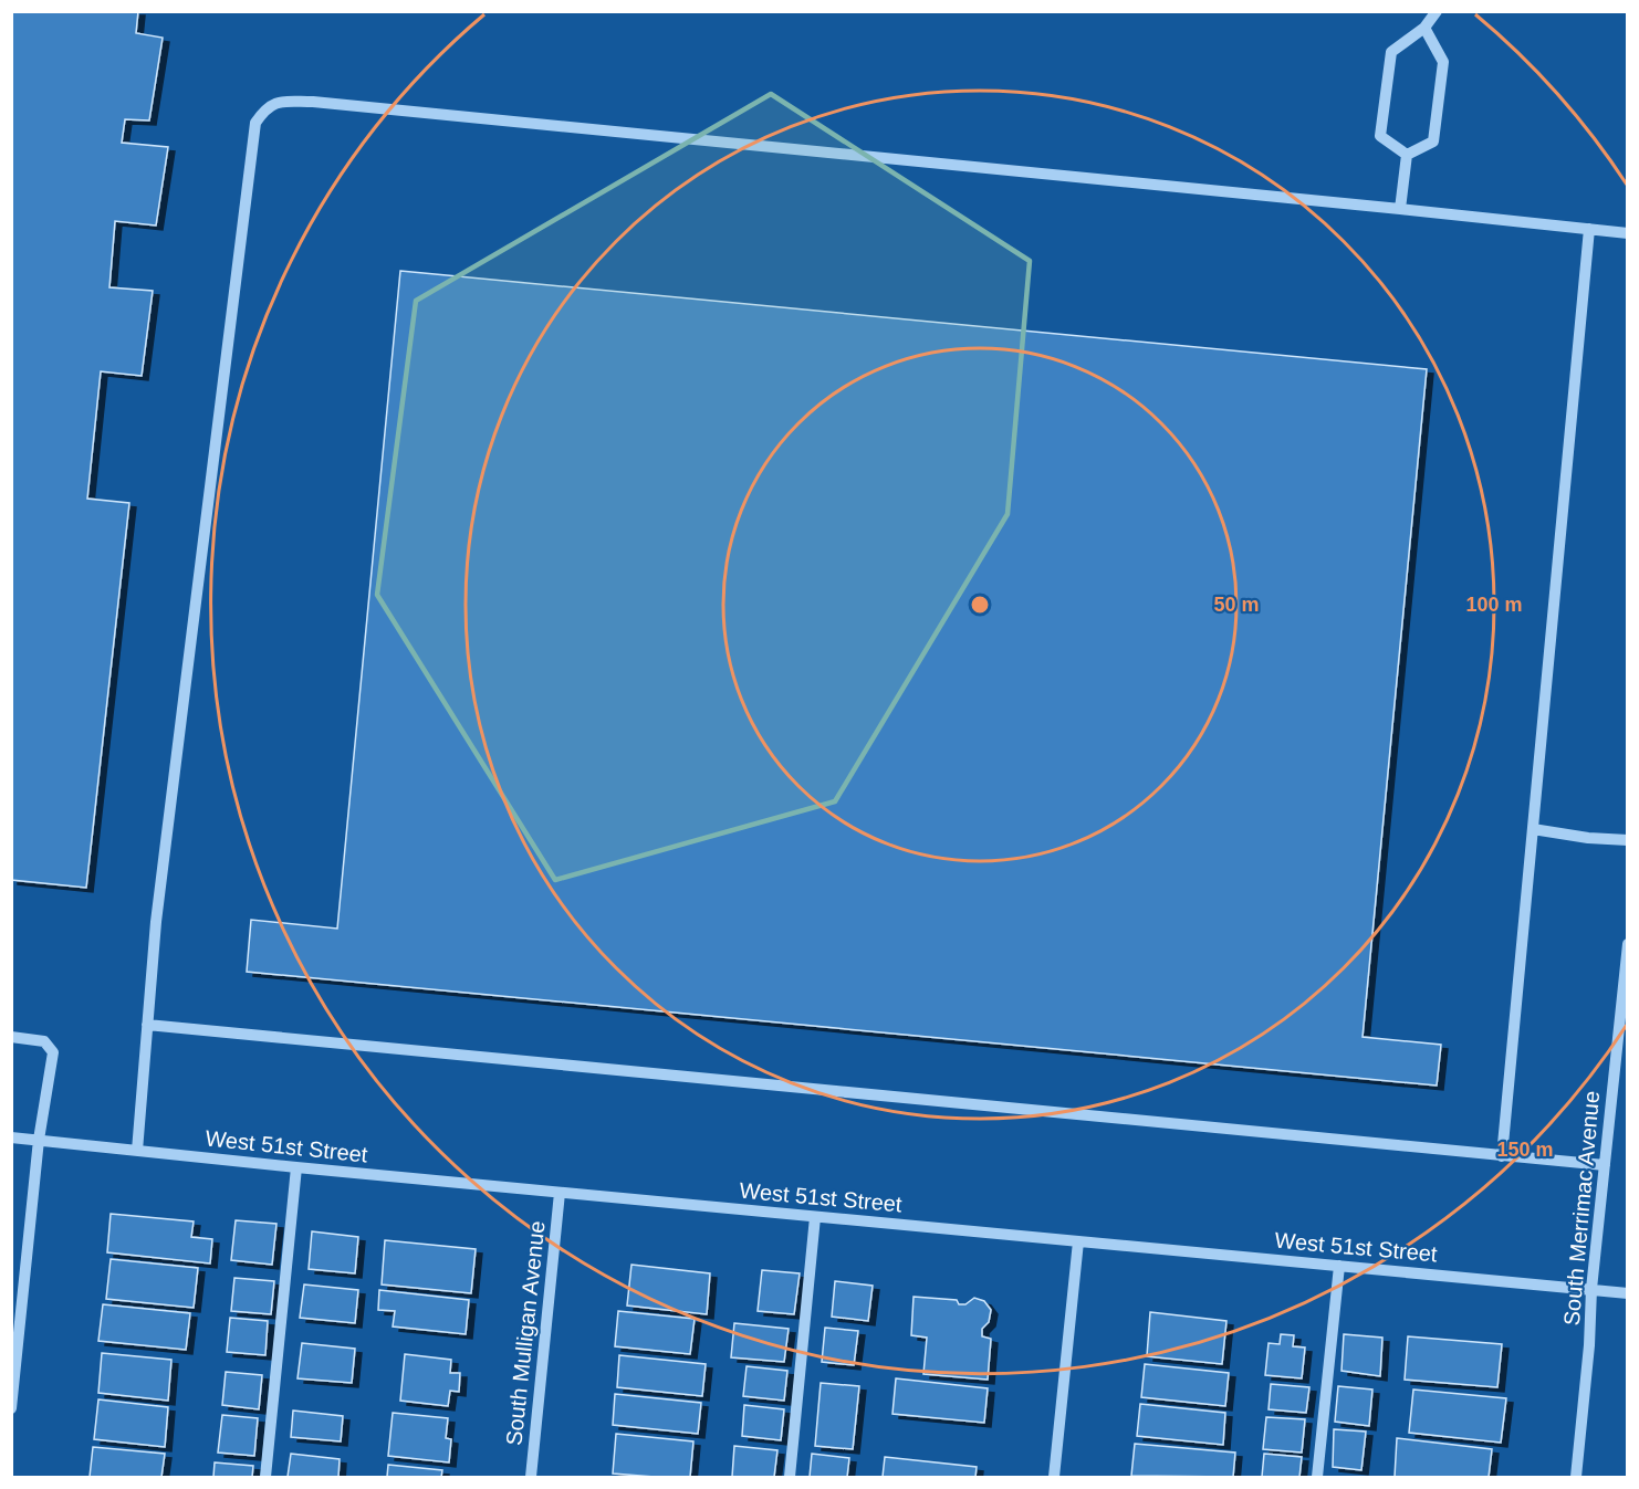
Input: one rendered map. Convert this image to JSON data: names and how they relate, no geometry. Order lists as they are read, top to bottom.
{
  "streets": {
    "street": ["West 51st Street", "South Merrimac Avenue", "South Mulligan Avenue"]
  },
  "crossings": [
    ["West 51st Street", "South Merrimac Avenue"],
    ["West 51st Street", "South Mulligan Avenue"]
  ],
  "rings": ["50 m", "100 m", "150 m"]
}
